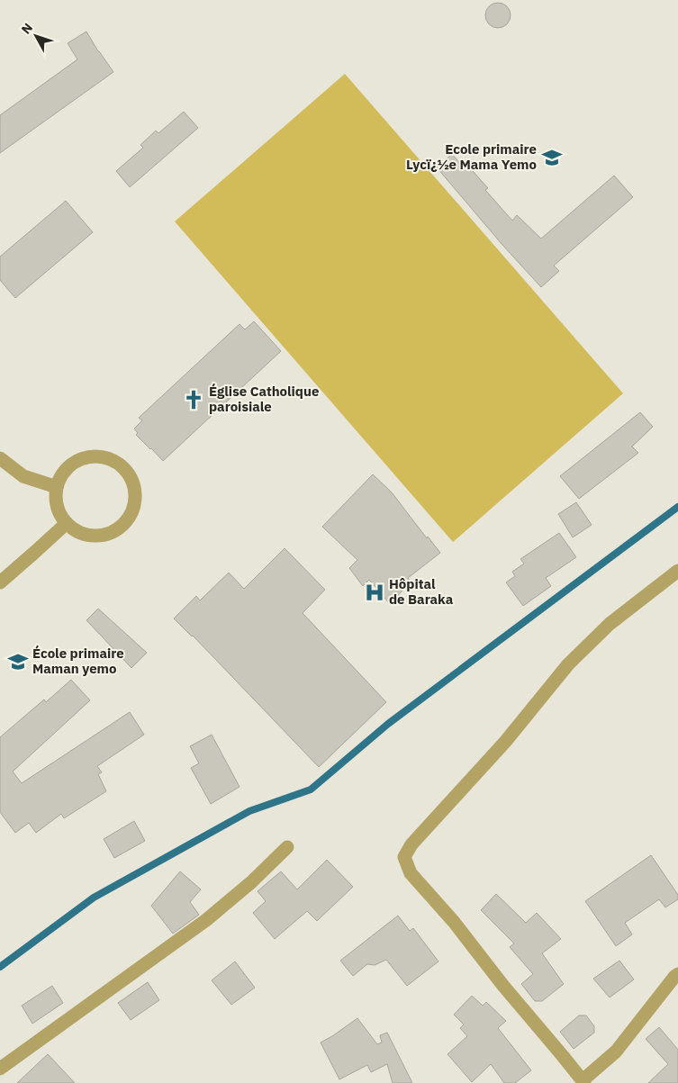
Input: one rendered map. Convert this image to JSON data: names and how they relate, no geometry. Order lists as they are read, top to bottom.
{
  "places": {
    "school or university": ["Ecole primaire Lycï¿½e Mama Yemo", "École primaire Maman yemo"],
    "church": ["Église Catholique paroisiale"],
    "hospital": ["Hôpital de Baraka"]
  },
  "north": "top left"
}
